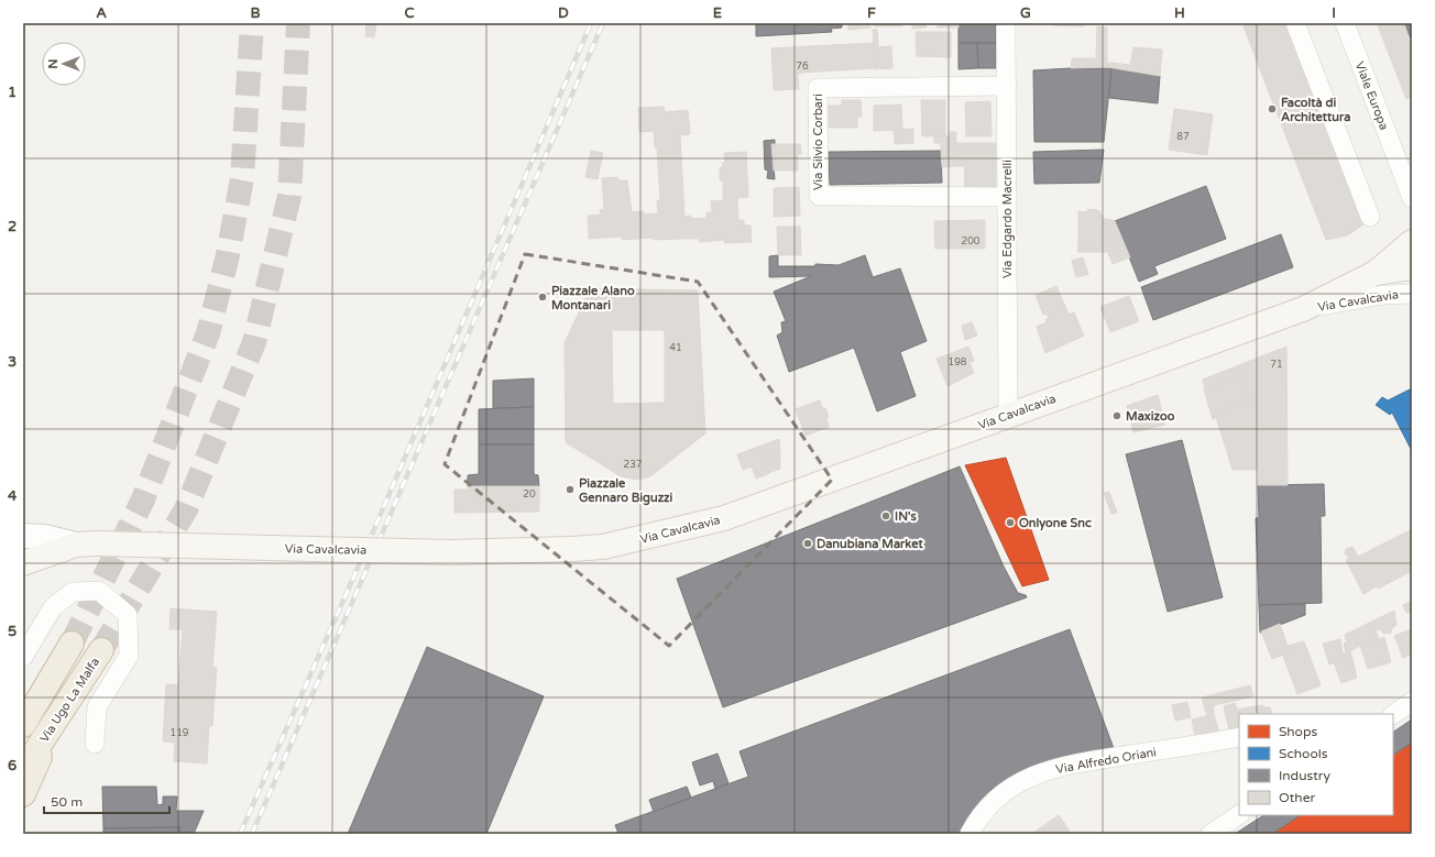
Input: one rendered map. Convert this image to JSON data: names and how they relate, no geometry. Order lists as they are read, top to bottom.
{
  "streets": {
    "highway": ["Via Ugo La Malfa"],
    "main road": ["Via Cavalcavia"],
    "street": [
      "Viale Europa",
      "Via Silvio Corbari",
      "Via Edgardo Macrelli",
      "Via Alfredo Oriani"
    ]
  },
  "crossings": [
    ["Via Silvio Corbari", "Via Edgardo Macrelli"],
    ["Via Edgardo Macrelli", "Via Cavalcavia"]
  ],
  "places": [
    "Facoltà di Architettura",
    "Piazzale Alano Montanari",
    "Maxizoo",
    "Piazzale Gennaro Biguzzi",
    "IN's",
    "Onlyone Snc",
    "Danubiana Market"
  ],
  "house_numbers": [
    "76",
    "87",
    "200",
    "41",
    "198",
    "71",
    "237",
    "20",
    "119"
  ],
  "legend": [
    "Shops",
    "Schools",
    "Industry",
    "Other"
  ],
  "scale_bar": "50 m",
  "north": "left",
  "grid": {
    "columns": [
      "A",
      "B",
      "C",
      "D",
      "E",
      "F",
      "G",
      "H",
      "I"
    ],
    "rows": [
      "1",
      "2",
      "3",
      "4",
      "5",
      "6"
    ]
  }
}
